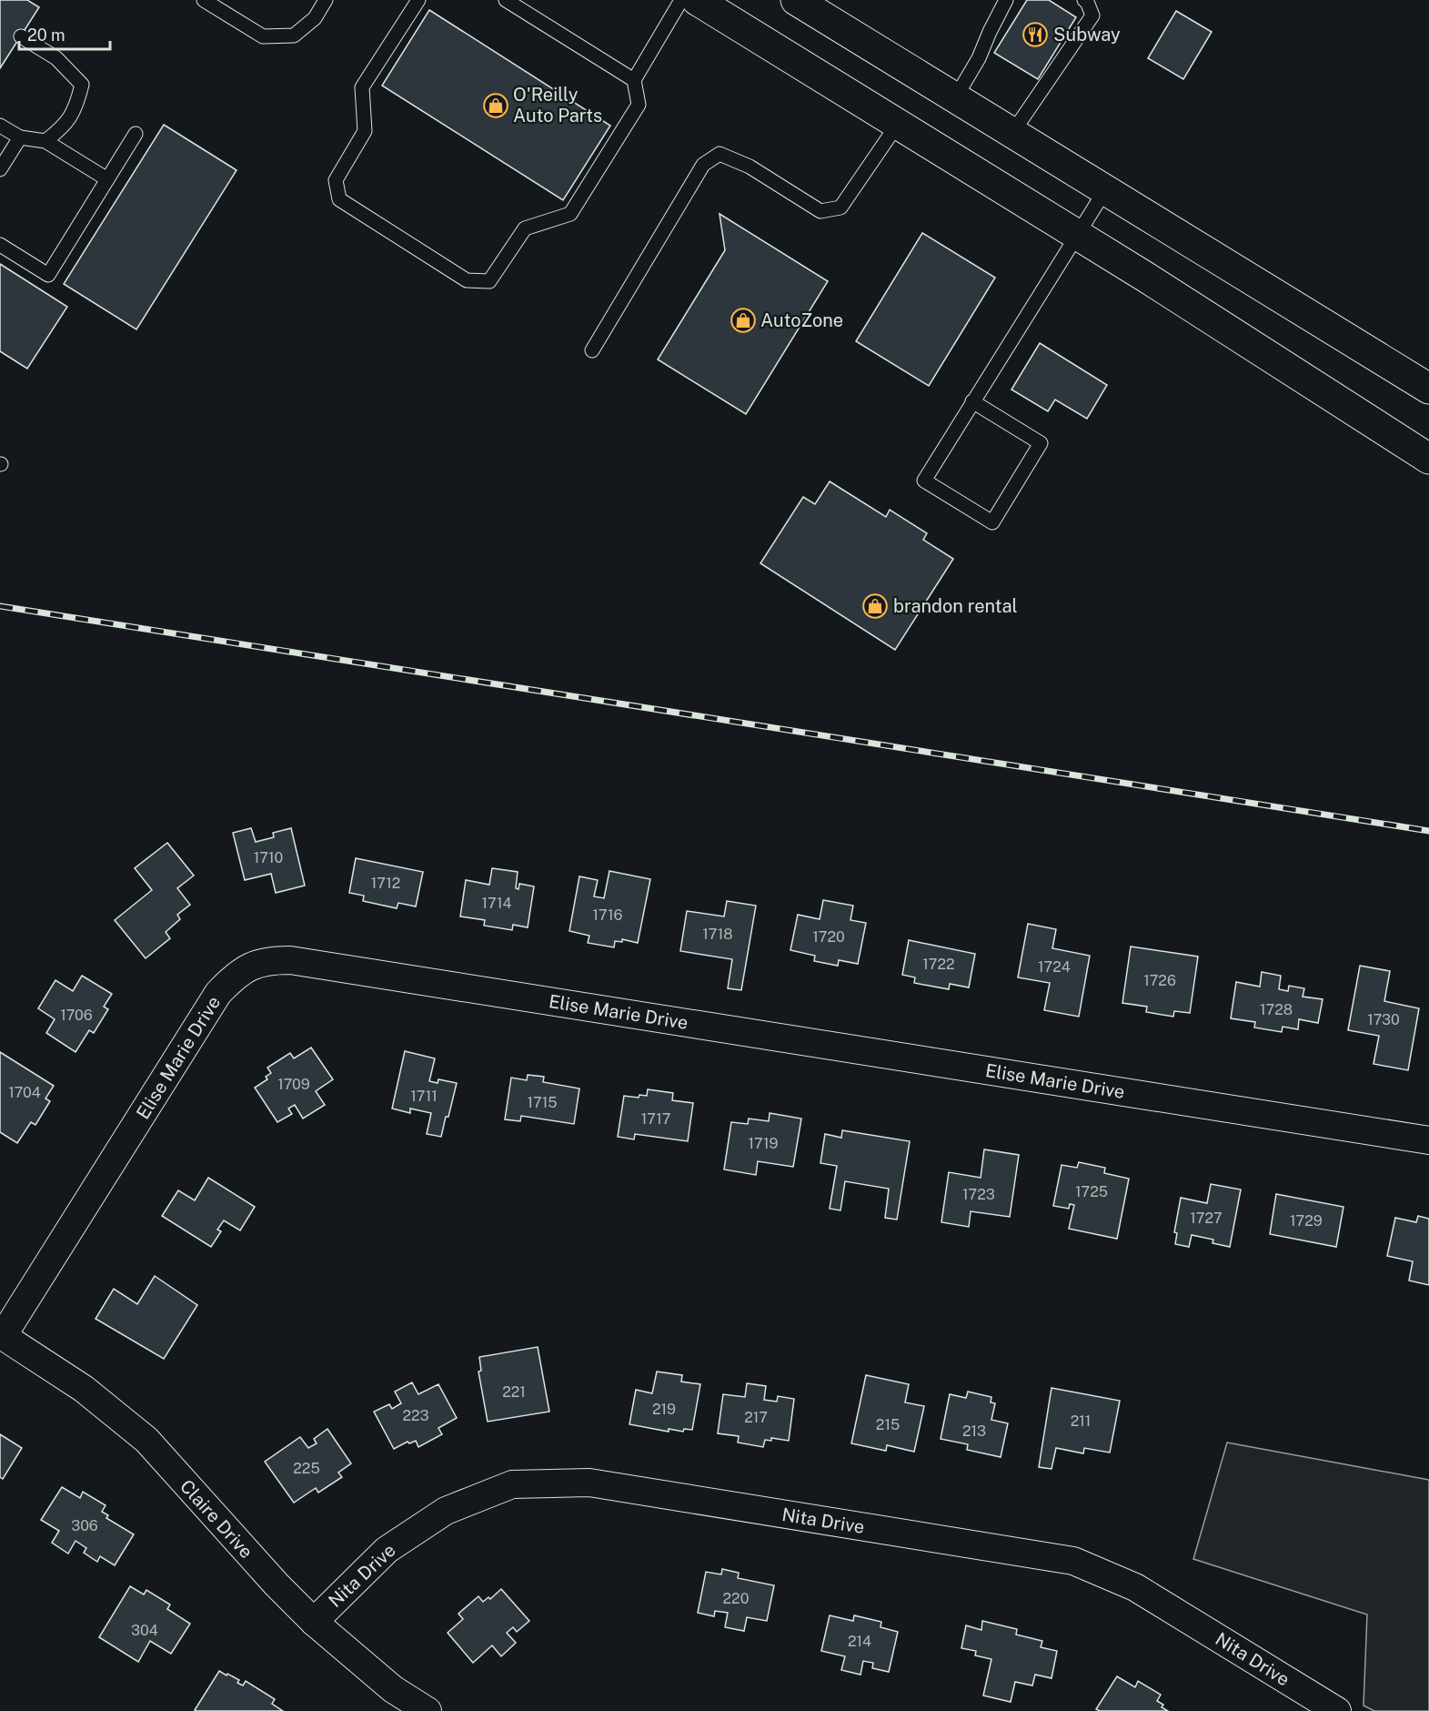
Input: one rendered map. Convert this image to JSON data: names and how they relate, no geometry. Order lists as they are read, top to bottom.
{
  "streets": {
    "street": ["Elise Marie Drive", "Claire Drive", "Nita Drive"]
  },
  "crossings": [
    ["Elise Marie Drive", "Claire Drive"],
    ["Claire Drive", "Nita Drive"]
  ],
  "places": {
    "restaurant": ["Subway"],
    "shop": ["O'Reilly Auto Parts", "AutoZone", "brandon rental"]
  },
  "house_numbers": [
    "1710",
    "1712",
    "1714",
    "1716",
    "1718",
    "1720",
    "1722",
    "1724",
    "1726",
    "1728",
    "1706",
    "1730",
    "1709",
    "1704",
    "1711",
    "1715",
    "1717",
    "1719",
    "1725",
    "1723",
    "1727",
    "1729",
    "221",
    "219",
    "223",
    "217",
    "211",
    "215",
    "213",
    "225",
    "306",
    "220",
    "304",
    "214"
  ],
  "scale_bar": "20 m"
}
